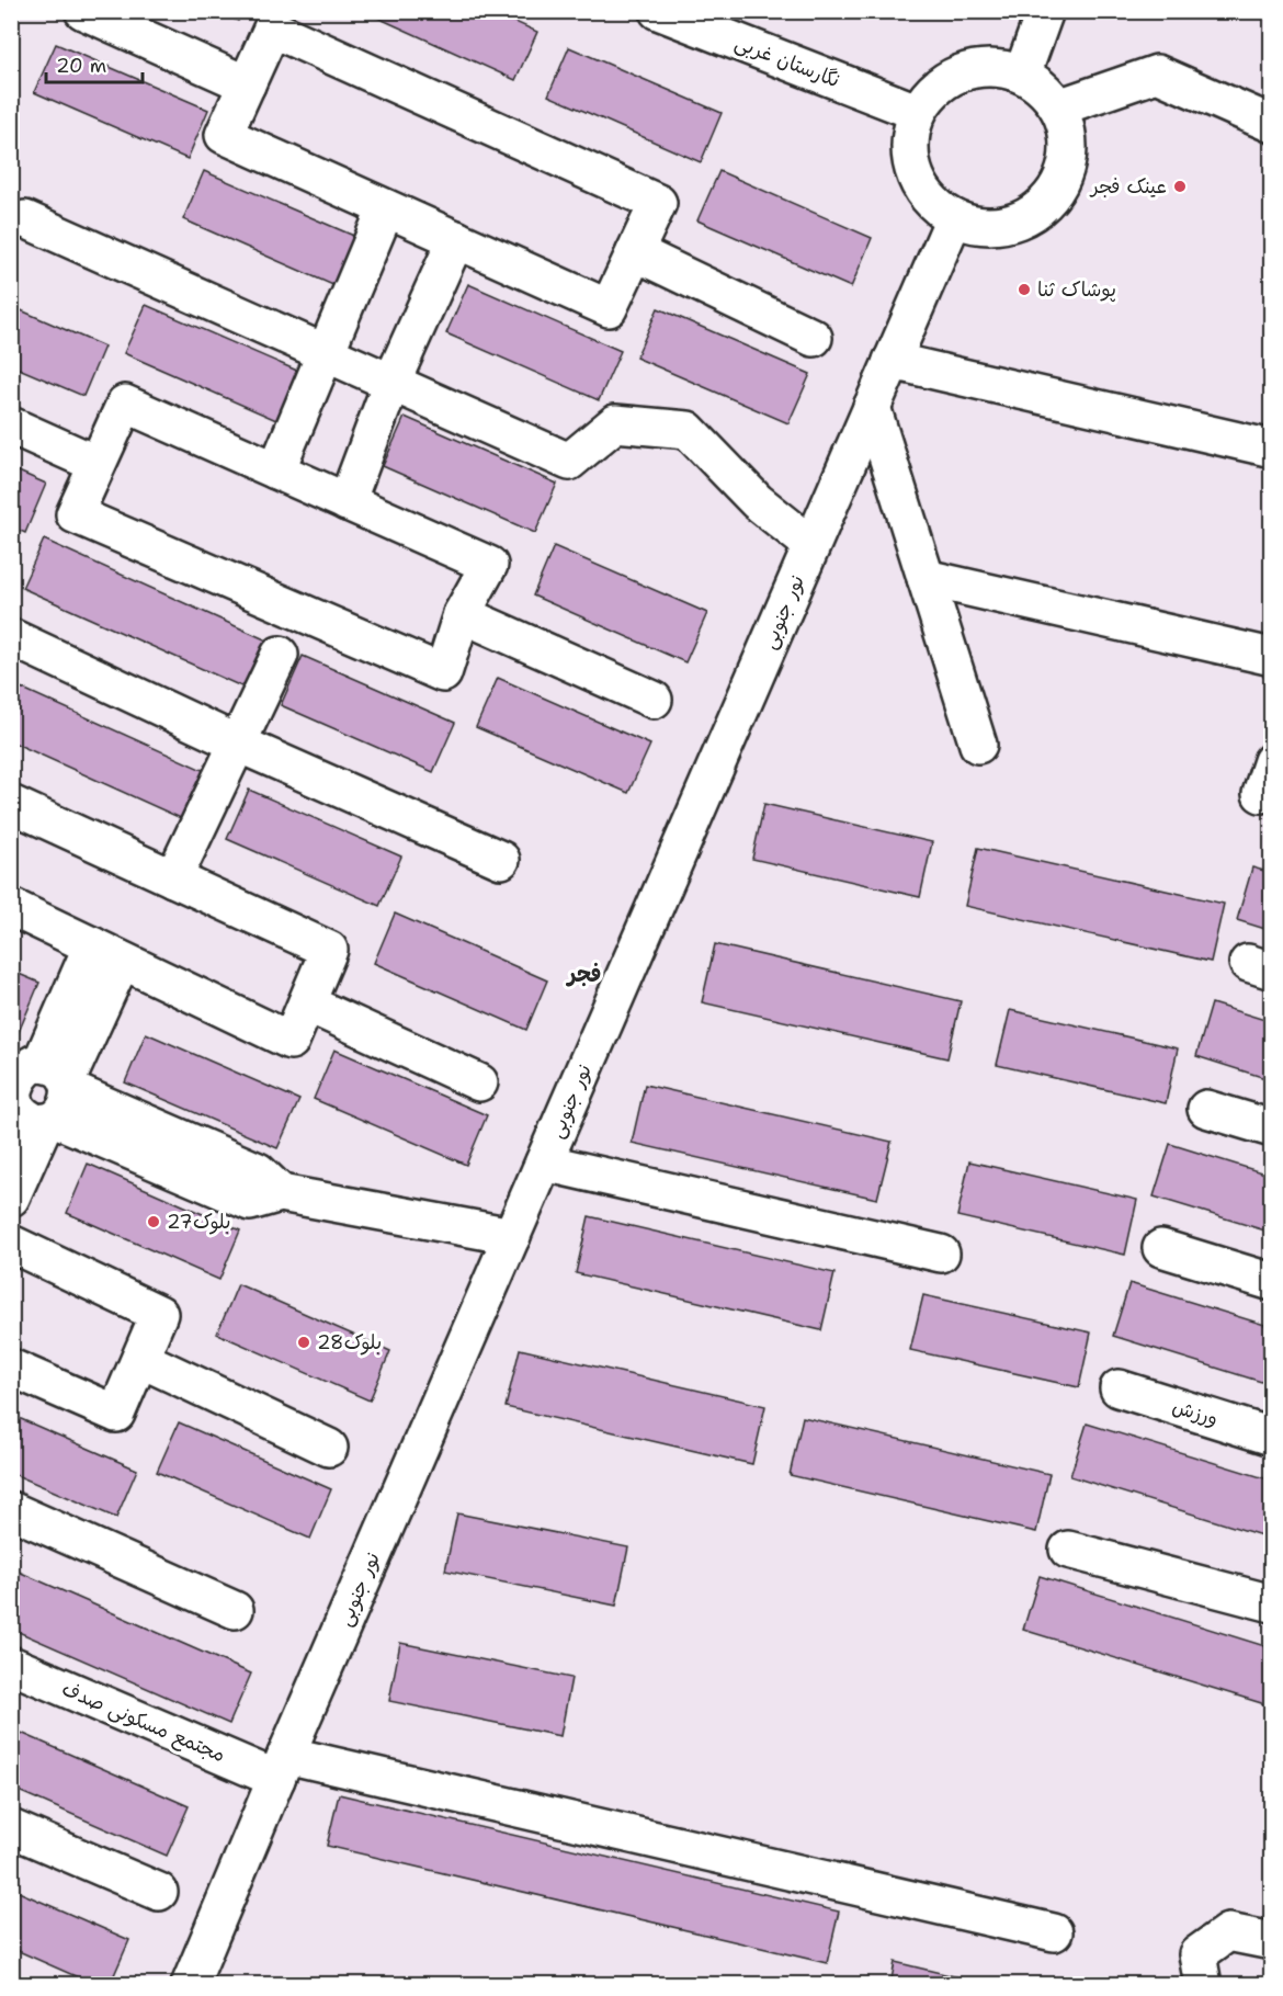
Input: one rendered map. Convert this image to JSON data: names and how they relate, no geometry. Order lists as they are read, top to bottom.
{
  "streets": {
    "street": [
      "نگارستان غربی",
      "نور جنوبی",
      "ورزش",
      "مجتمع مسکونی صدف"
    ]
  },
  "crossings": [
    ["نگارستان غربی", "نور جنوبی"],
    ["نور جنوبی", "مجتمع مسکونی صدف"]
  ],
  "districts": ["فجر"],
  "places": [
    "عینک فجر",
    "پوشاک ثنا",
    "بلوک27",
    "بلوک28"
  ],
  "scale_bar": "20 m"
}
